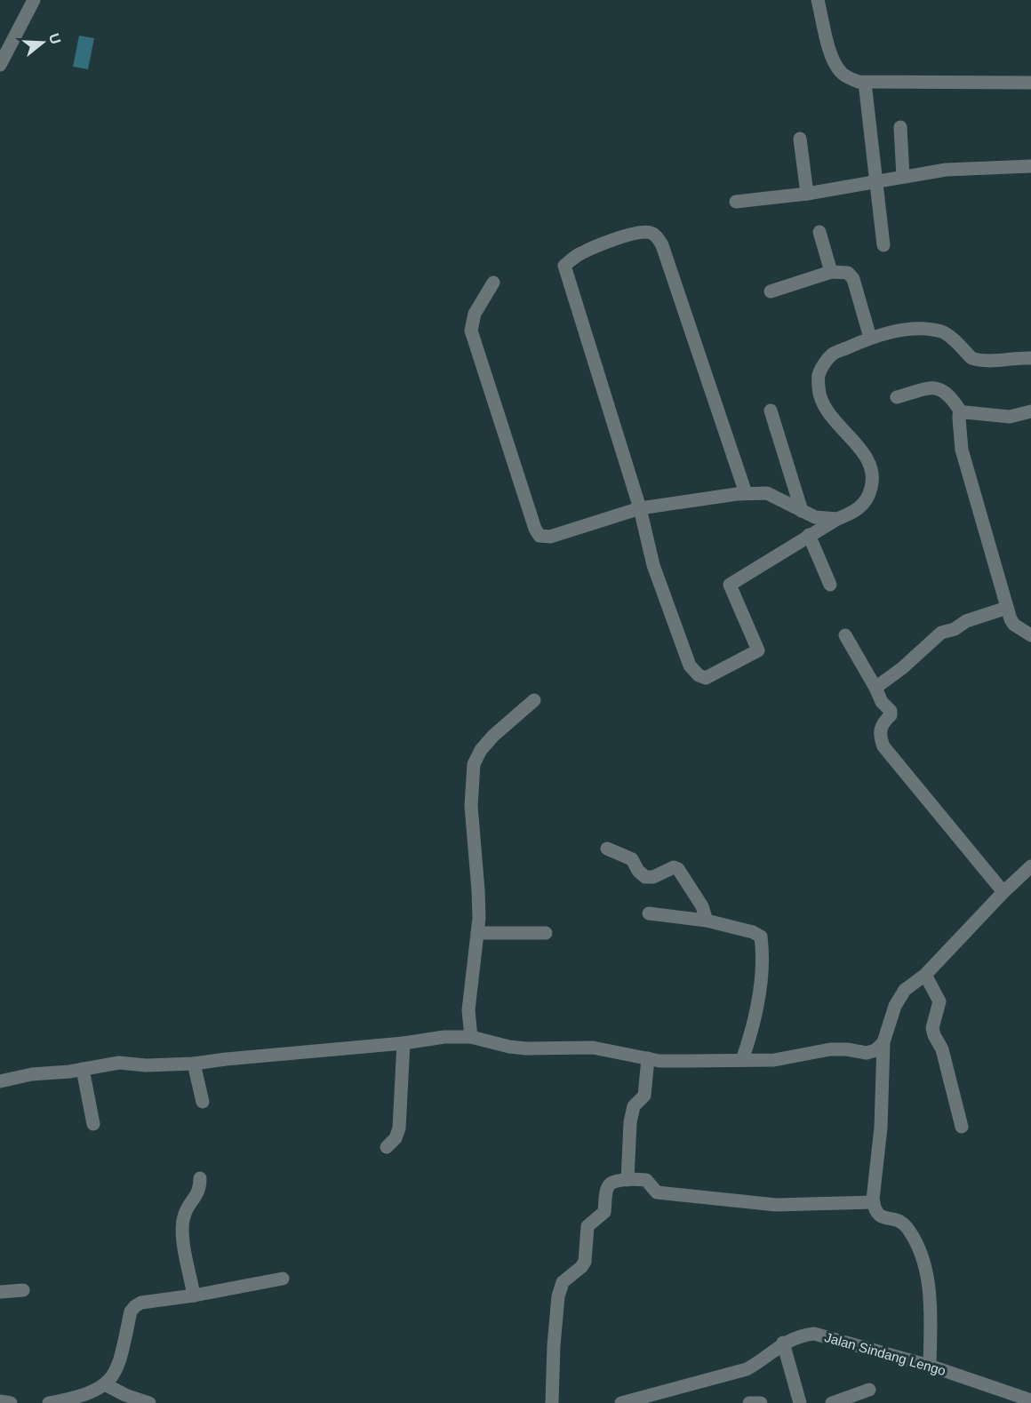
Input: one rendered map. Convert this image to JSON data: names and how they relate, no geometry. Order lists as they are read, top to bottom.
{
  "streets": {
    "street": ["Jalan Sindang Lengo"]
  },
  "north": "right"
}
